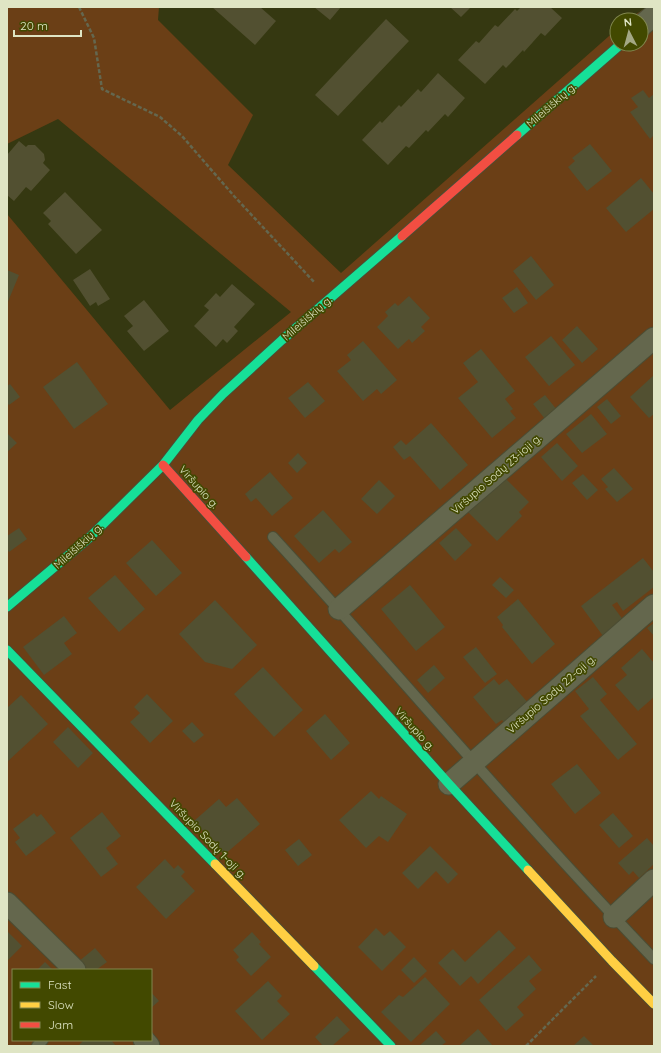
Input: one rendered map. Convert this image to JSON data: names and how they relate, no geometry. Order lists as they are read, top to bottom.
{
  "streets": {
    "street": [
      "Mileišiškių g.",
      "Viršupio Sodų 23-ioji g.",
      "Viršupio g.",
      "Viršupio Sodų 22-oji g.",
      "Viršupio Sodų 1-oji g."
    ]
  },
  "crossings": [
    ["Mileišiškių g.", "Viršupio g."],
    ["Viršupio g.", "Viršupio Sodų 22-oji g."]
  ],
  "legend": ["Fast", "Slow", "Jam"],
  "scale_bar": "20 m",
  "north": "top"
}
